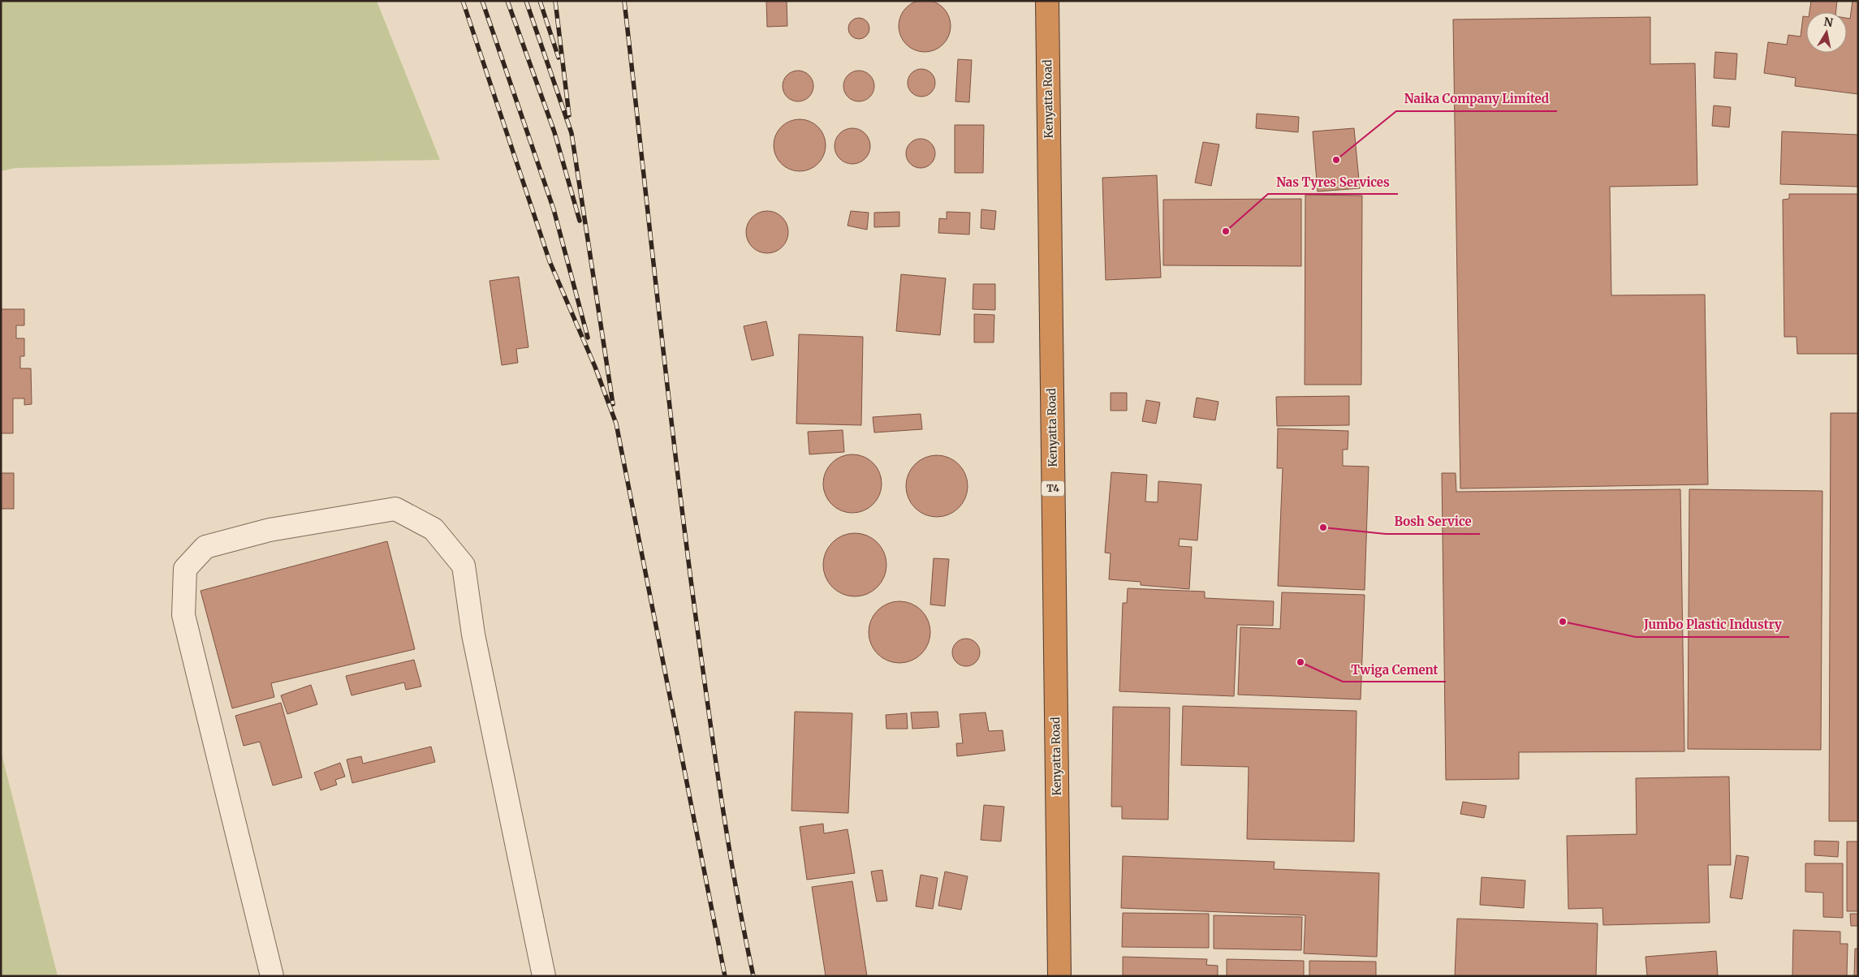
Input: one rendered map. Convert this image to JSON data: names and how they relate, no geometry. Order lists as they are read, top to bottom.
{
  "streets": {
    "highway": ["Kenyatta Road", "T4"]
  },
  "places": [
    "Naika Company Limited",
    "Nas Tyres Services",
    "Bosh Service",
    "Jumbo Plastic Industry",
    "Twiga Cement"
  ],
  "north": "top"
}
